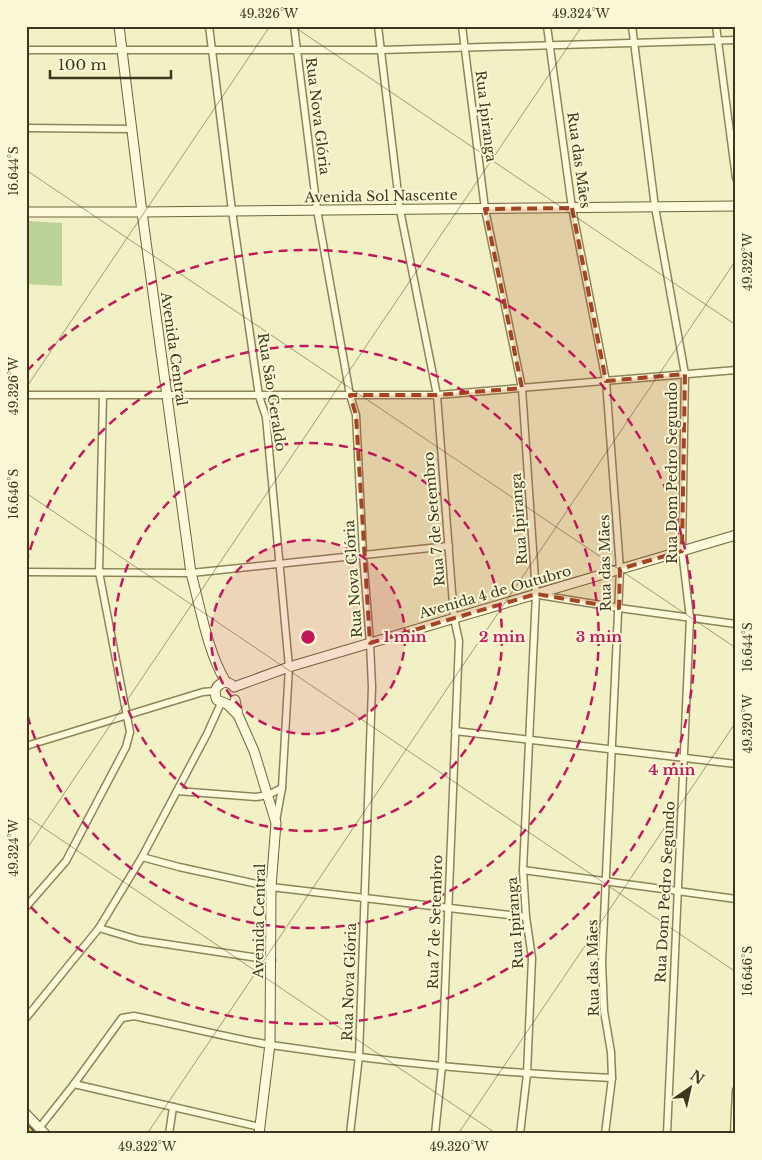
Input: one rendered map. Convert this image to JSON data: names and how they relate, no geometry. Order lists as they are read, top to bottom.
{
  "streets": {
    "street": [
      "Rua Nova Glória",
      "Rua Ipiranga",
      "Rua das Mães",
      "Avenida Sol Nascente",
      "Avenida Central",
      "Rua São Geraldo",
      "Rua Dom Pedro Segundo",
      "Rua 7 de Setembro",
      "Avenida 4 de Outubro"
    ]
  },
  "crossings": [
    ["Rua Nova Glória", "Avenida Sol Nascente"],
    ["Rua Nova Glória", "Avenida 4 de Outubro"],
    ["Rua Ipiranga", "Avenida Sol Nascente"],
    ["Rua Ipiranga", "Avenida 4 de Outubro"],
    ["Rua das Mães", "Avenida Sol Nascente"],
    ["Rua das Mães", "Avenida 4 de Outubro"],
    ["Avenida Sol Nascente", "Avenida Central"],
    ["Avenida Sol Nascente", "Rua São Geraldo"],
    ["Avenida Sol Nascente", "Rua Dom Pedro Segundo"],
    ["Avenida Sol Nascente", "Rua 7 de Setembro"],
    ["Avenida Central", "Rua São Geraldo"],
    ["Avenida Central", "Avenida 4 de Outubro"],
    ["Rua São Geraldo", "Avenida 4 de Outubro"],
    ["Rua Dom Pedro Segundo", "Avenida 4 de Outubro"],
    ["Rua 7 de Setembro", "Avenida 4 de Outubro"]
  ],
  "scale_bar": "100 m",
  "north": "top right",
  "coordinates": [
    "49.326°W",
    "49.324°W",
    "16.644°S",
    "49.322°W",
    "16.646°S",
    "49.320°W"
  ],
  "rings": [
    "1 min",
    "2 min",
    "3 min",
    "4 min"
  ]
}
